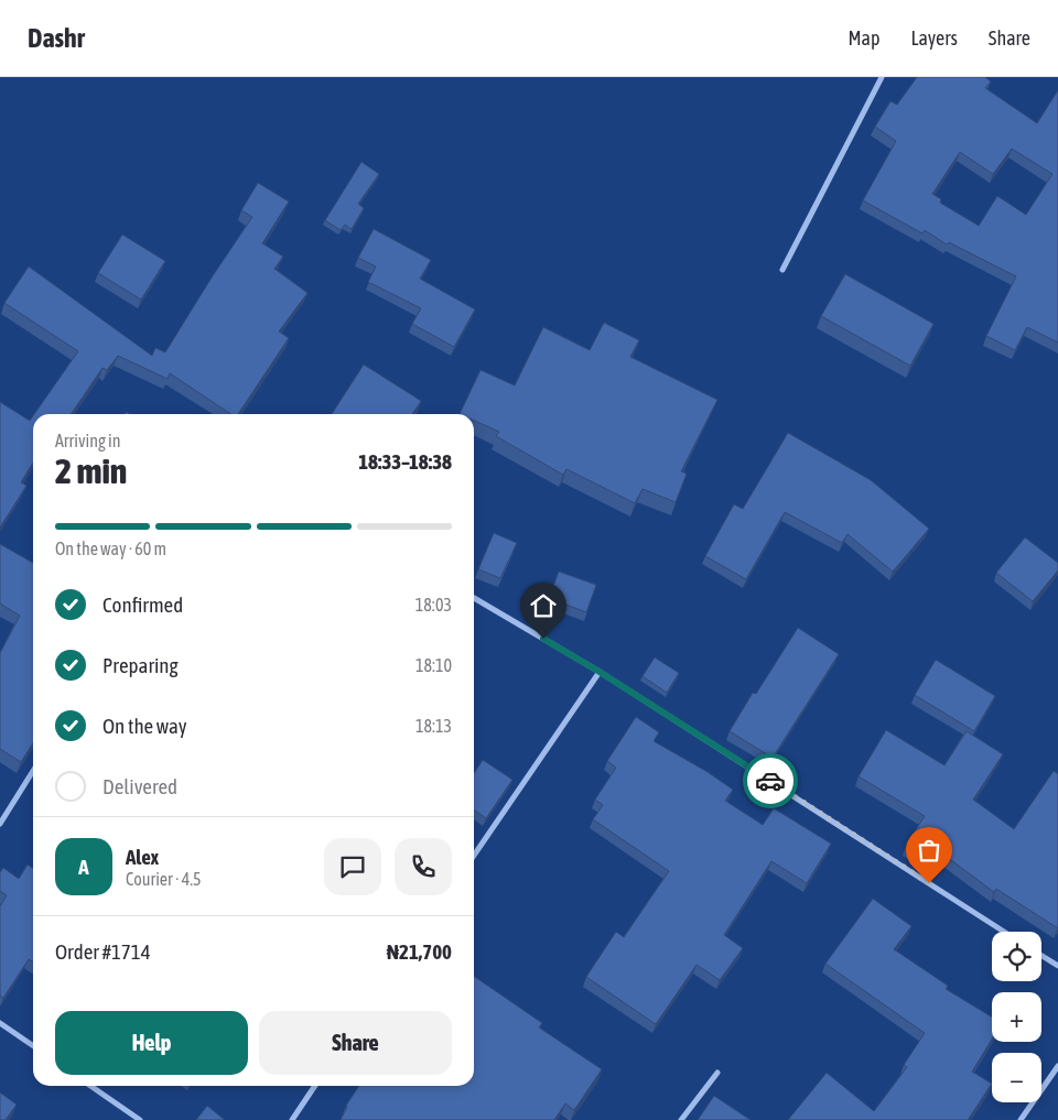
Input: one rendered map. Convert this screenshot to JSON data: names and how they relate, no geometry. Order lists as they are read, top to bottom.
{
  "page": {
    "header": "Dashr",
    "nav": ["Map", "Layers", "Share"],
    "heading": ["2 min", "Arriving in", "18:33–18:38"],
    "panel": [
      "Alex",
      "Courier · 4.5",
      "Order #1714",
      "₦21,700"
    ],
    "bar": "On the way · 60 m",
    "list": [
      ["Confirmed", "18:03"],
      ["Preparing", "18:10"],
      ["On the way", "18:13"],
      "Delivered"
    ],
    "round": "A",
    "map_buttons": ["+", "−"],
    "buttons": ["Help", "Share"]
  }
}
